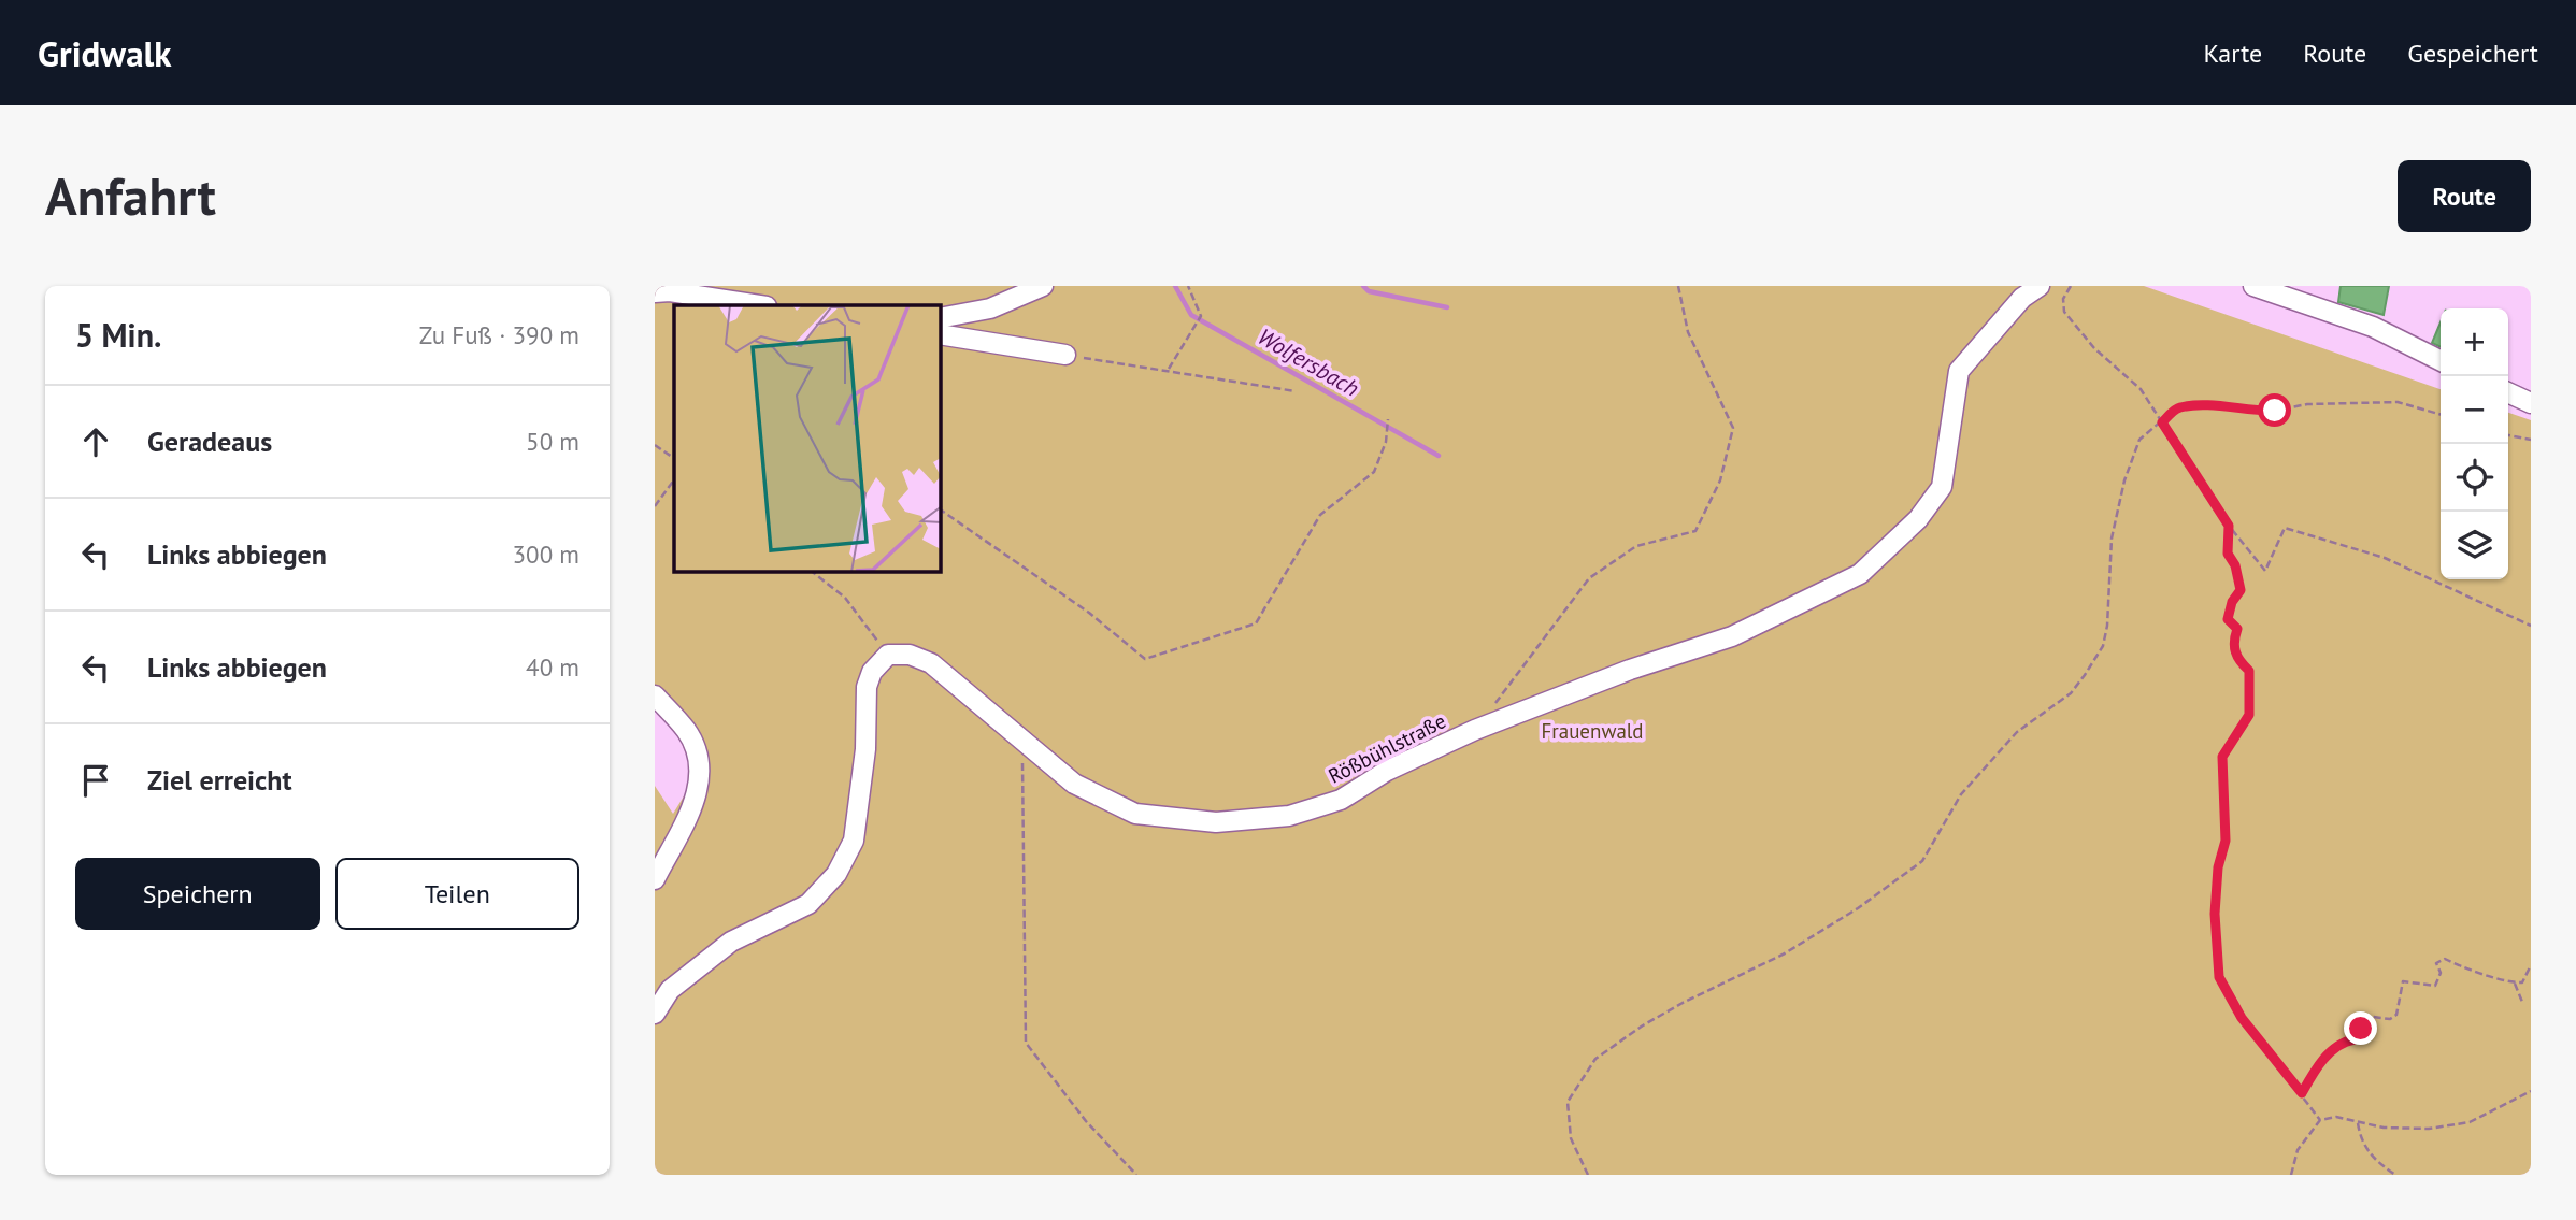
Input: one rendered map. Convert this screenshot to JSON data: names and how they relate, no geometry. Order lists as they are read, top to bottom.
{
  "streets": {
    "street": ["Rößbühlstraße"]
  },
  "water": ["Wolfersbach"],
  "parks": ["Frauenwald"],
  "page": {
    "header": "Gridwalk",
    "nav": ["Karte", "Route", "Gespeichert"],
    "buttons": [
      "Route",
      ["Speichern", "Teilen"]
    ],
    "title": "Anfahrt",
    "heading": ["5 Min.", "Zu Fuß · 390 m"],
    "map_buttons": ["+", "−"],
    "list": [
      ["Geradeaus", "50 m"],
      ["Links abbiegen", "300 m"],
      ["Links abbiegen", "40 m"],
      "Ziel erreicht"
    ]
  }
}
